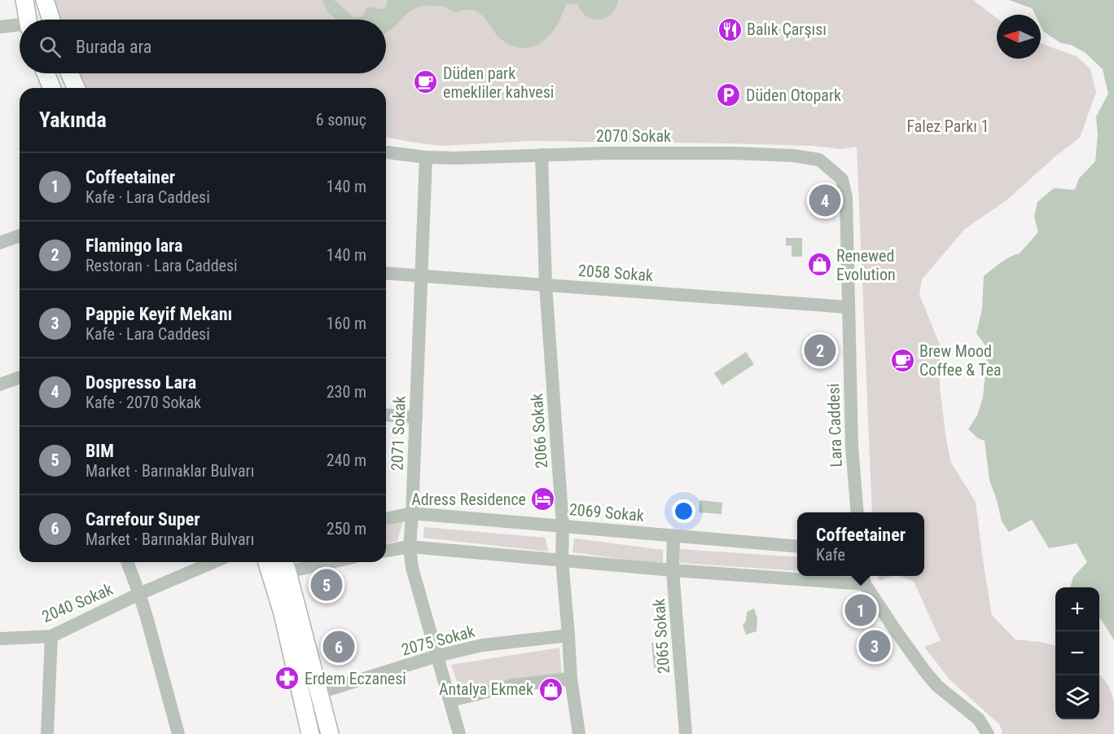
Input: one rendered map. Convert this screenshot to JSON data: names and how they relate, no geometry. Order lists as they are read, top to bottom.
{
  "streets": {
    "street": [
      "2070 Sokak",
      "2058 Sokak",
      "Lara Caddesi",
      "2066 Sokak",
      "2071 Sokak",
      "2069 Sokak",
      "2040 Sokak",
      "2065 Sokak",
      "2075 Sokak"
    ]
  },
  "crossings": [
    ["2070 Sokak", "Lara Caddesi"],
    ["2070 Sokak", "2066 Sokak"],
    ["2070 Sokak", "2071 Sokak"],
    ["2058 Sokak", "Lara Caddesi"],
    ["2058 Sokak", "2066 Sokak"],
    ["2058 Sokak", "2071 Sokak"],
    ["2066 Sokak", "2069 Sokak"],
    ["2066 Sokak", "2075 Sokak"],
    ["2071 Sokak", "2069 Sokak"],
    ["2071 Sokak", "2075 Sokak"],
    ["2069 Sokak", "2065 Sokak"]
  ],
  "parks": ["Falez Parkı 1"],
  "places": {
    "restaurant": ["Balık Çarşısı"],
    "cafe": ["Düden park emekliler kahvesi", "Brew Mood Coffee & Tea"],
    "parking": ["Düden Otopark"],
    "shop": ["Renewed Evolution", "Antalya Ekmek"],
    "hotel": ["Adress Residence"],
    "pharmacy": ["Erdem Eczanesi"]
  },
  "north": "left",
  "page": {
    "search": "Burada ara",
    "heading": ["Yakında", "6 sonuç"],
    "list": [
      {
        "mark": "1",
        "name": "Coffeetainer",
        "note": "Kafe · Lara Caddesi",
        "value": "140 m"
      },
      {
        "mark": "2",
        "name": "Flamingo lara",
        "note": "Restoran · Lara Caddesi",
        "value": "140 m"
      },
      {
        "mark": "3",
        "name": "Pappie Keyif Mekanı",
        "note": "Kafe · Lara Caddesi",
        "value": "160 m"
      },
      {
        "mark": "4",
        "name": "Dospresso Lara",
        "note": "Kafe · 2070 Sokak",
        "value": "230 m"
      },
      {
        "mark": "5",
        "name": "BIM",
        "note": "Market · Barınaklar Bulvarı",
        "value": "240 m"
      },
      {
        "mark": "6",
        "name": "Carrefour Super",
        "note": "Market · Barınaklar Bulvarı",
        "value": "250 m"
      }
    ],
    "pins": [
      "4",
      "2",
      "5",
      "1",
      "3",
      "6"
    ],
    "popup": ["Coffeetainer", "Kafe"],
    "map_buttons": ["+", "−"]
  }
}
